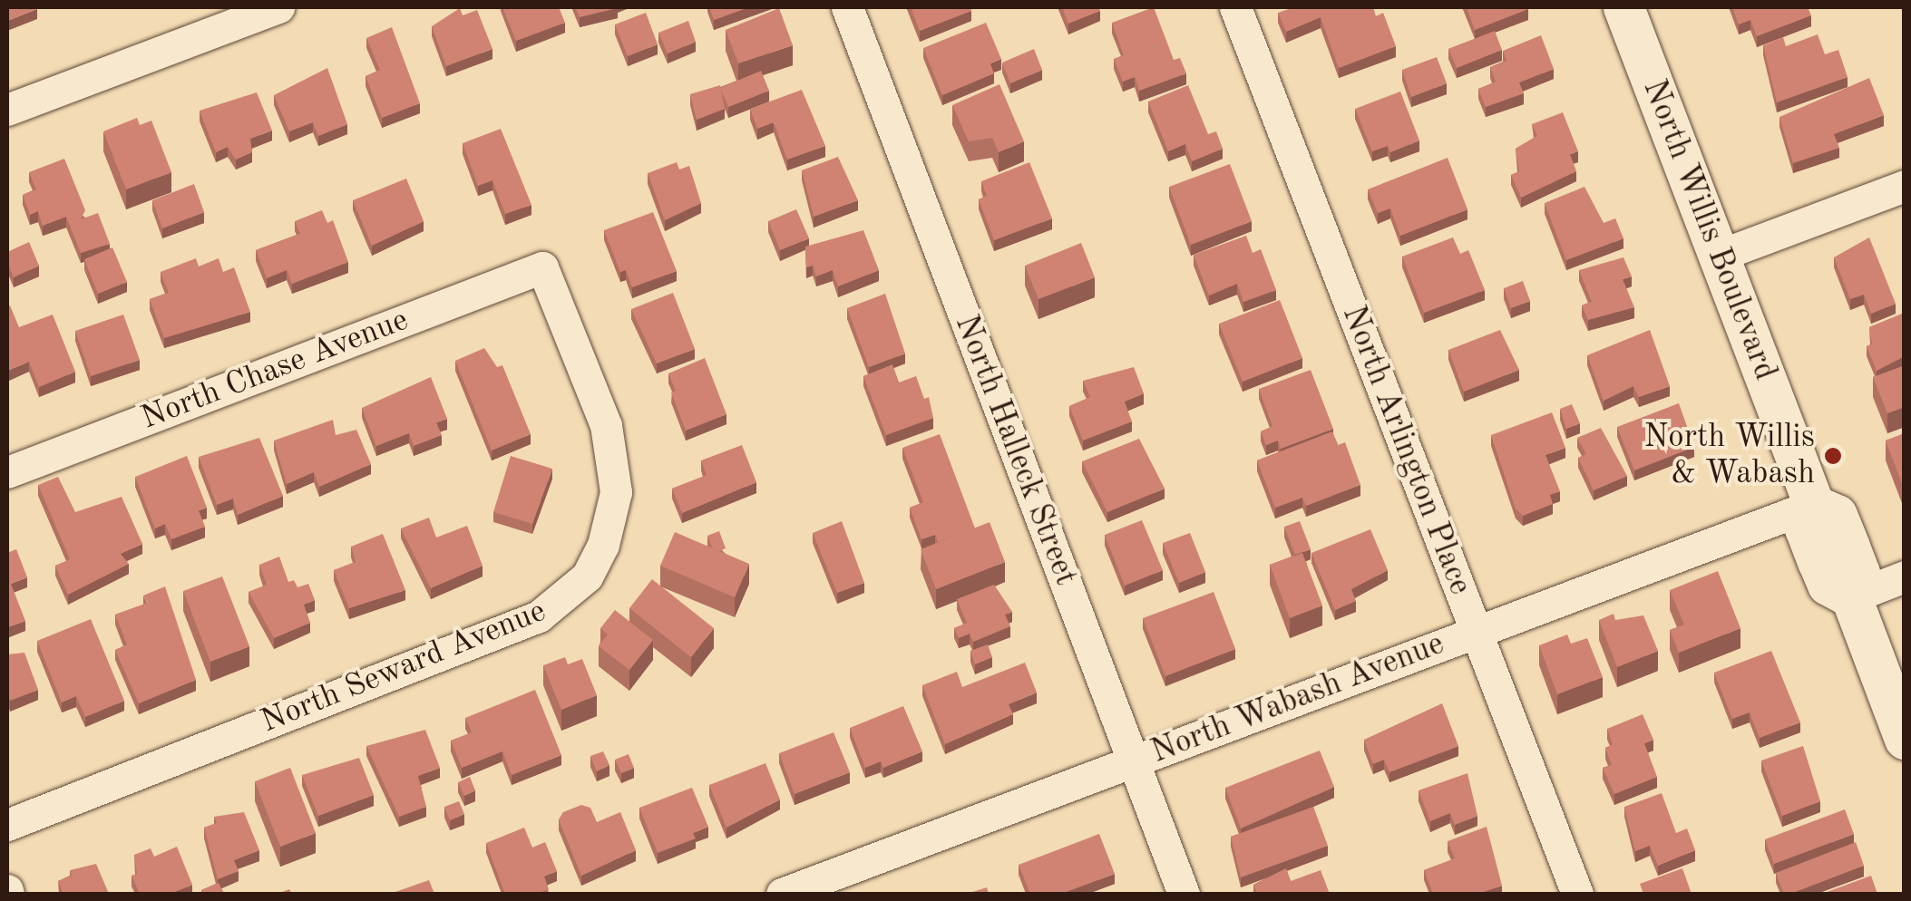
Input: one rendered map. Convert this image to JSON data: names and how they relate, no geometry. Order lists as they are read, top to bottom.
{
  "streets": {
    "street": [
      "North Willis Boulevard",
      "North Chase Avenue",
      "North Halleck Street",
      "North Arlington Place",
      "North Seward Avenue",
      "North Wabash Avenue"
    ]
  },
  "crossings": [
    ["North Willis Boulevard", "North Wabash Avenue"],
    ["North Chase Avenue", "North Seward Avenue"],
    ["North Halleck Street", "North Wabash Avenue"],
    ["North Arlington Place", "North Wabash Avenue"]
  ],
  "places": ["North Willis & Wabash"]
}
